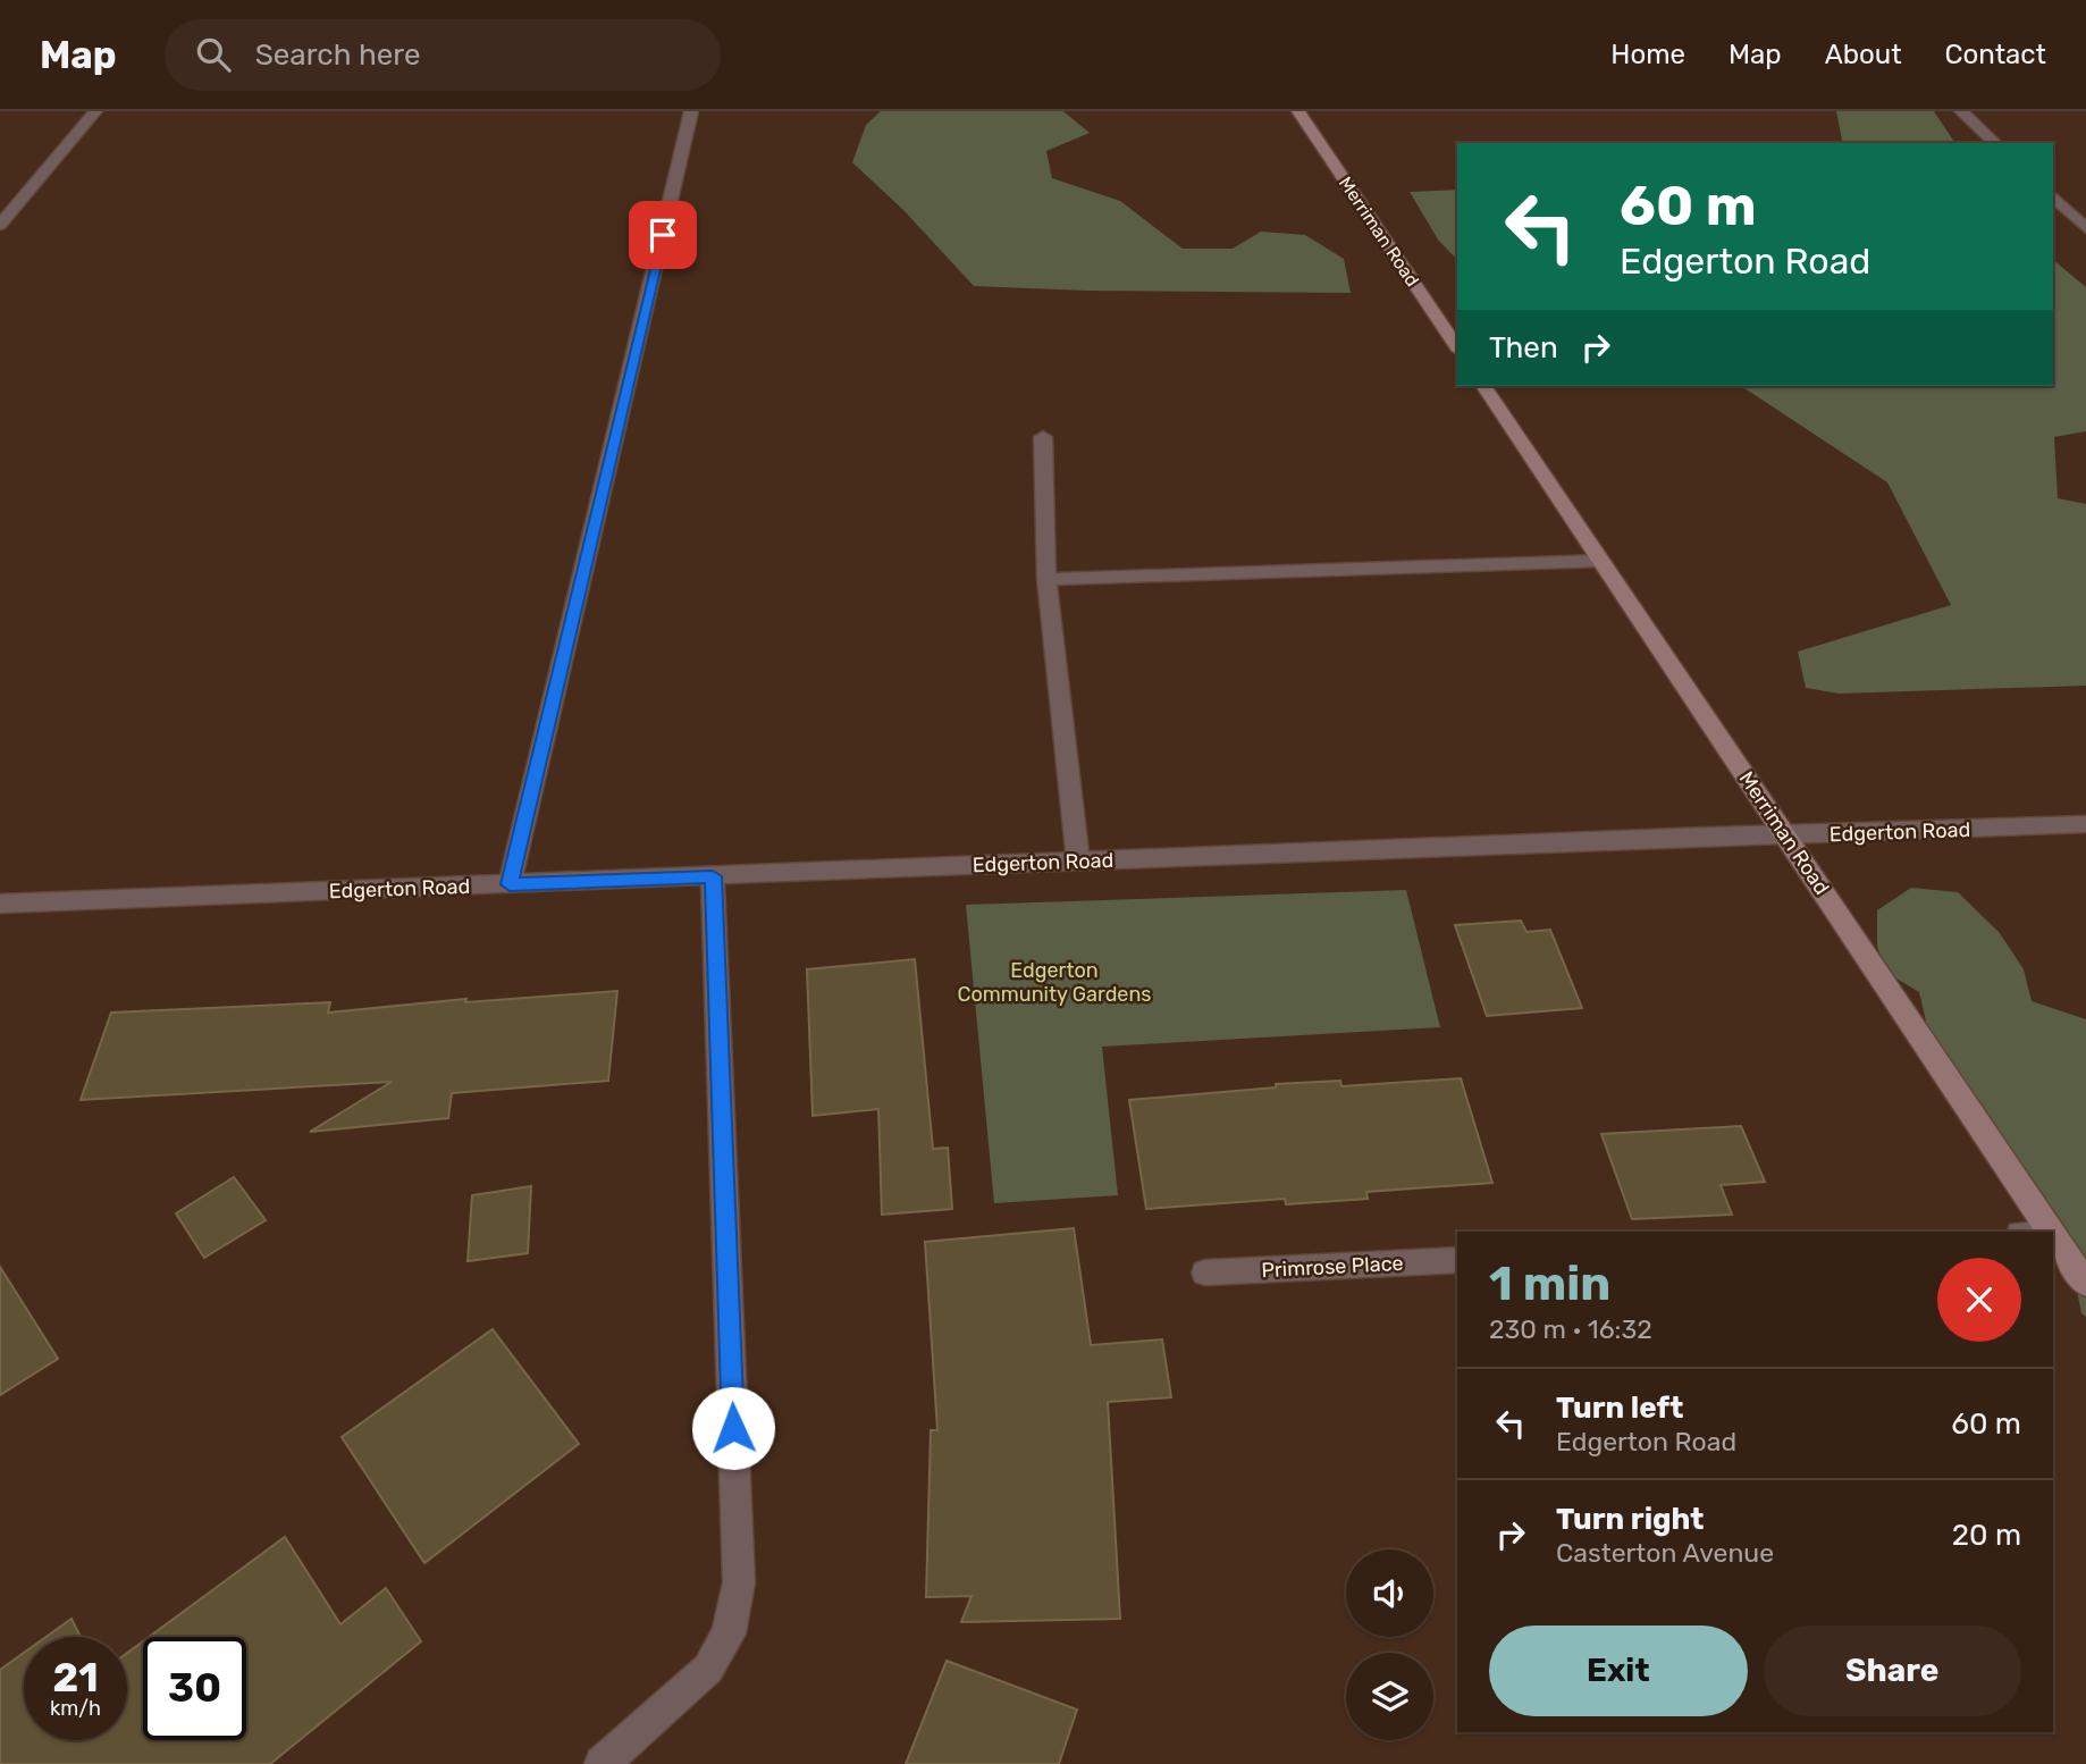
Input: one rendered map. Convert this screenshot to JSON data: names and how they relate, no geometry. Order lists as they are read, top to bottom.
{
  "streets": {
    "main road": ["Merriman Road"],
    "street": ["Edgerton Road", "Primrose Place"]
  },
  "crossings": [
    ["Merriman Road", "Edgerton Road"]
  ],
  "parks": ["Edgerton Community Gardens"],
  "page": {
    "header": "Map",
    "search": "Search here",
    "nav": [
      "Home",
      "Map",
      "About",
      "Contact"
    ],
    "turn": ["60 m", "Edgerton Road"],
    "then": "Then",
    "heading": ["1 min", "230 m · 16:32"],
    "list": [
      {
        "name": "Turn left",
        "note": "Edgerton Road",
        "value": "60 m"
      },
      {
        "name": "Turn right",
        "note": "Casterton Avenue",
        "value": "20 m"
      }
    ],
    "buttons": ["Exit", "Share"],
    "speed": "21 km/h",
    "limit": "30"
  }
}
